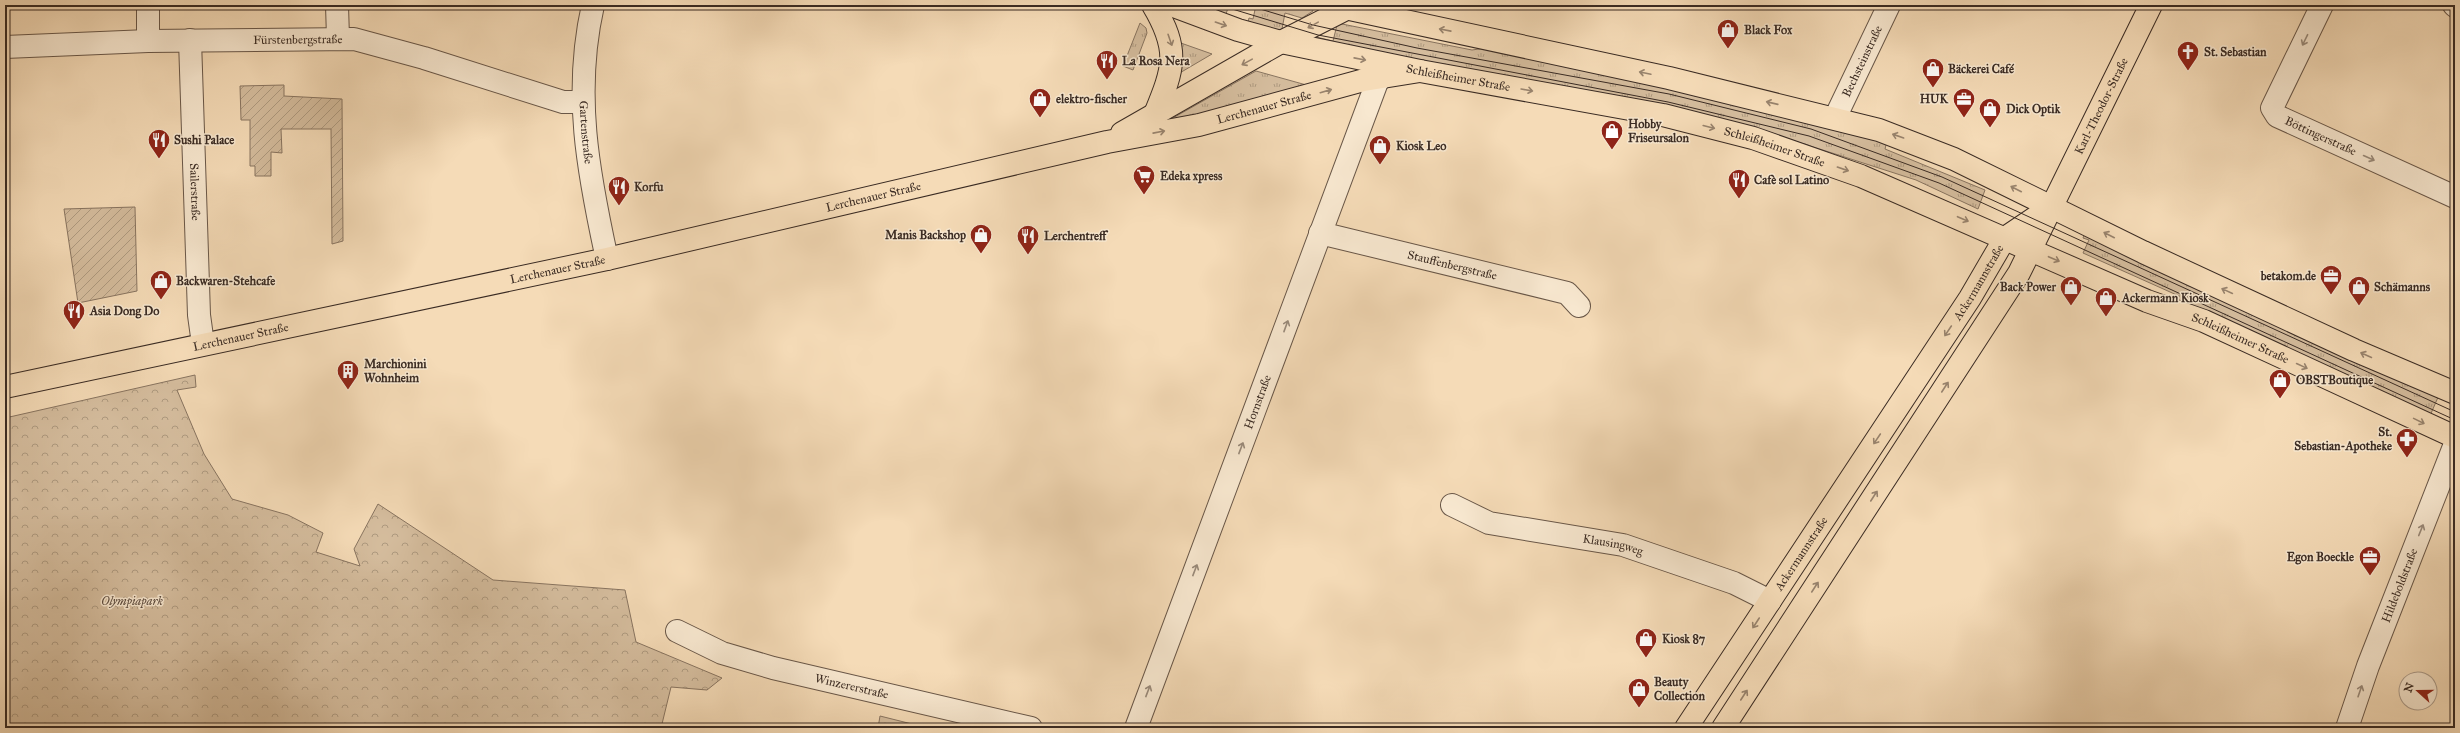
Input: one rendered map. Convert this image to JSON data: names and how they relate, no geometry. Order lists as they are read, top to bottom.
{
  "streets": {
    "main road": [
      "Schleißheimer Straße",
      "Karl-Theodor-Straße",
      "Lerchenauer Straße",
      "Ackermannstraße"
    ],
    "street": [
      "Fürstenbergstraße",
      "Bechsteinstraße",
      "Gartenstraße",
      "Böttingerstraße",
      "Sailerstraße",
      "Stauffenbergstraße",
      "Hornstraße",
      "Klausingweg",
      "Hildeboldstraße",
      "Winzererstraße"
    ]
  },
  "crossings": [
    ["Fürstenbergstraße", "Gartenstraße"],
    ["Fürstenbergstraße", "Sailerstraße"],
    ["Schleißheimer Straße", "Lerchenauer Straße"],
    ["Schleißheimer Straße", "Ackermannstraße"],
    ["Karl-Theodor-Straße", "Ackermannstraße"],
    ["Lerchenauer Straße", "Gartenstraße"],
    ["Lerchenauer Straße", "Sailerstraße"],
    ["Lerchenauer Straße", "Hornstraße"],
    ["Stauffenbergstraße", "Hornstraße"],
    ["Ackermannstraße", "Klausingweg"]
  ],
  "one_way": ["Hornstraße", "Hildeboldstraße"],
  "parks": ["Olympiapark"],
  "places": {
    "shop": [
      "Black Fox",
      "Bäckerei Café",
      "elektro-fischer",
      "Dick Optik",
      "Hobby Friseursalon",
      "Kiosk Leo",
      "Manis Backshop",
      "Backwaren-Stehcafe",
      "Back Power",
      "Schämanns",
      "Ackermann Kiosk",
      "OBSTBoutique",
      "Kiosk 87",
      "Beauty Collection"
    ],
    "church": ["St. Sebastian"],
    "restaurant": [
      "La Rosa Nera",
      "Sushi Palace",
      "Cafè sol Latino",
      "Korfu",
      "Lerchentreff",
      "Asia Dong Do"
    ],
    "office": ["HUK", "betakom.de", "Egon Boeckle"],
    "supermarket": ["Edeka xpress"],
    "building": ["Marchionini Wohnheim"],
    "pharmacy": ["St. Sebastian-Apotheke"]
  },
  "north": "left"
}
